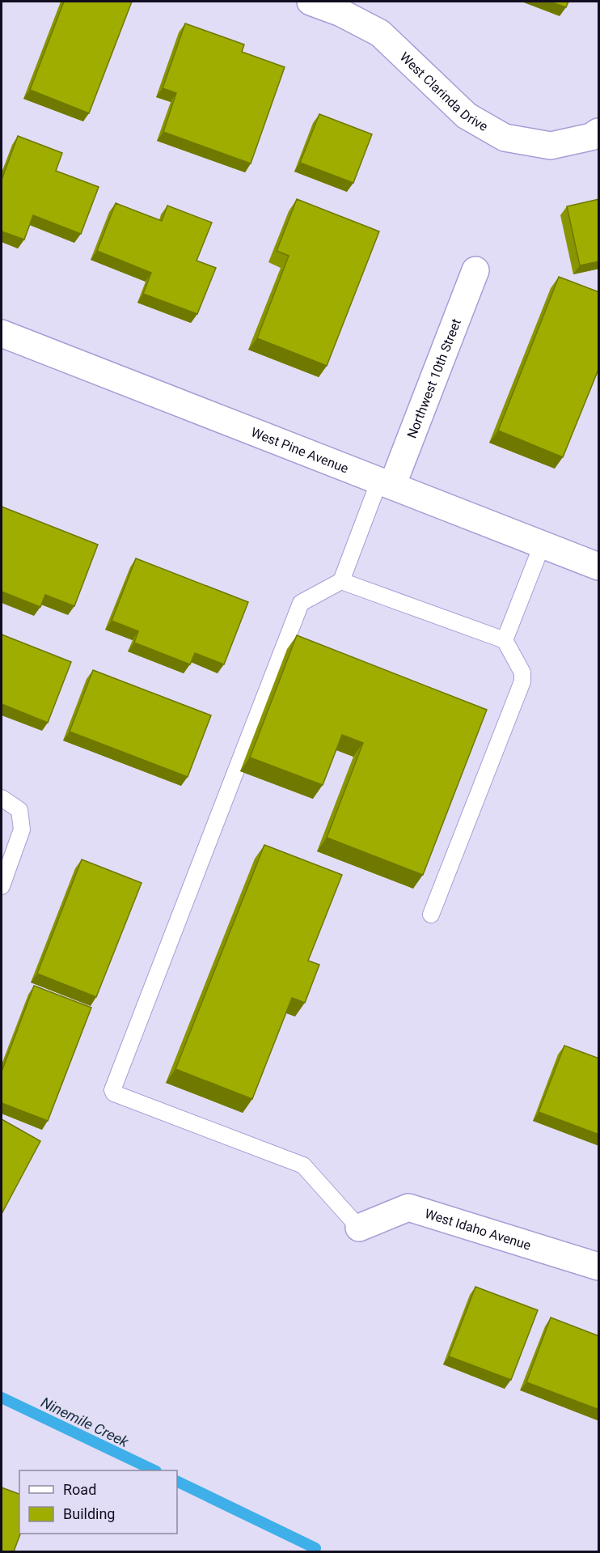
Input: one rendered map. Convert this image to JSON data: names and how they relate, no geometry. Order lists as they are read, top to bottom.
{
  "streets": {
    "street": [
      "West Clarinda Drive",
      "Northwest 10th Street",
      "West Pine Avenue",
      "West Idaho Avenue"
    ]
  },
  "crossings": [
    ["Northwest 10th Street", "West Pine Avenue"]
  ],
  "water": ["Ninemile Creek"],
  "legend": ["Road", "Building"]
}
